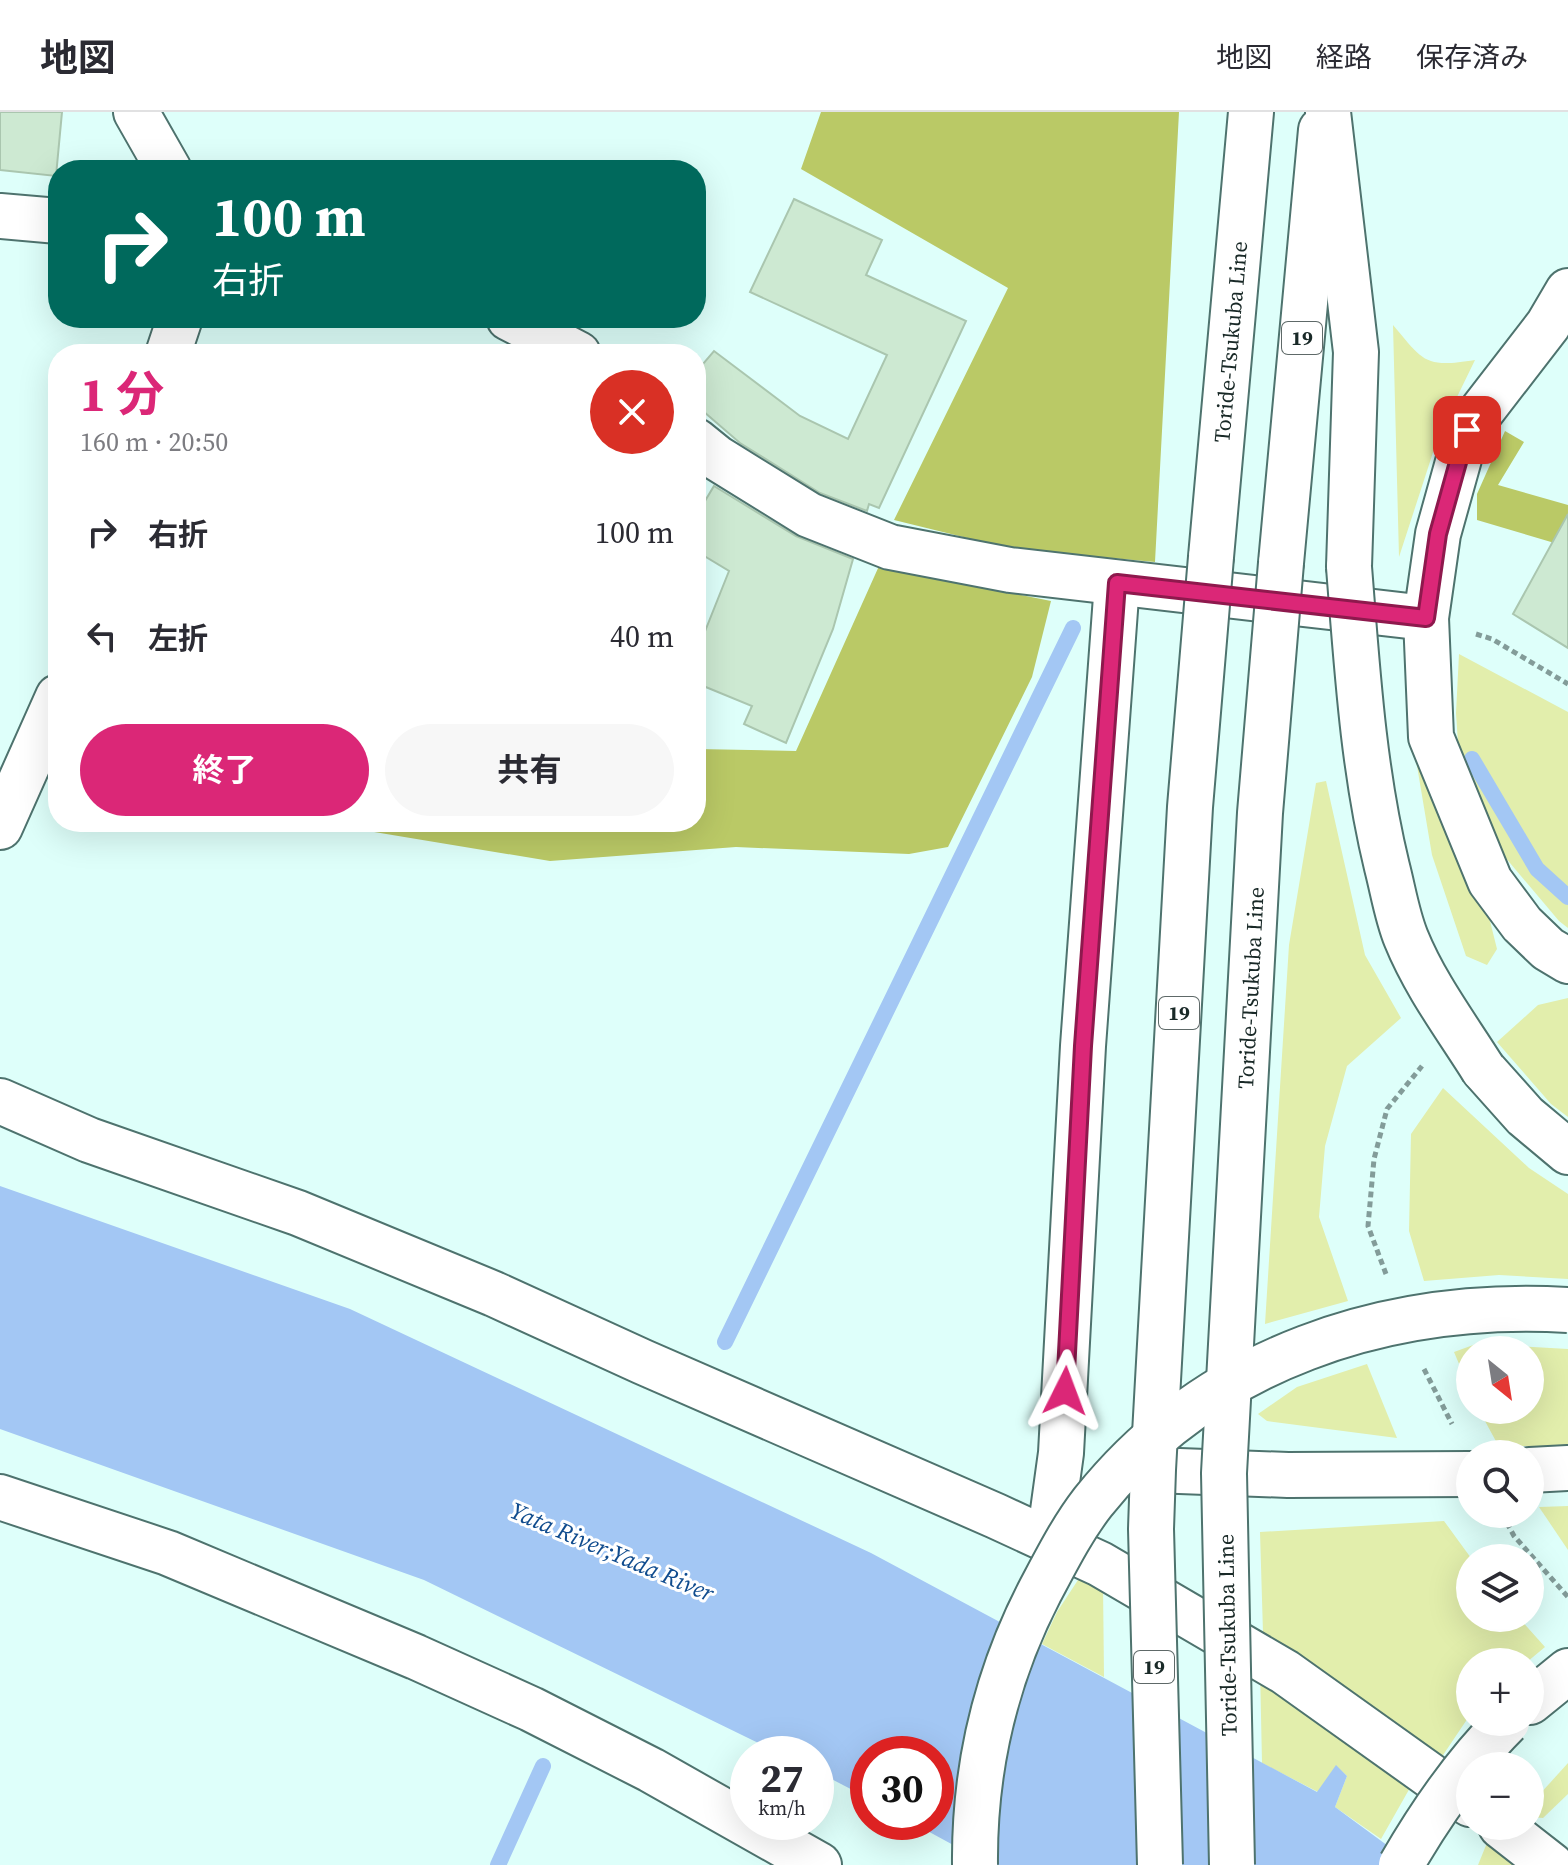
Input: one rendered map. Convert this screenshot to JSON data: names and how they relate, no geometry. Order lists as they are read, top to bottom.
{
  "streets": {
    "main road": ["19", "Toride-Tsukuba Line"]
  },
  "water": ["Yata River;Yada River"],
  "north": "bottom right",
  "page": {
    "header": "地図",
    "nav": ["地図", "経路", "保存済み"],
    "turn": ["100 m", "右折"],
    "heading": ["1 分", "160 m · 20:50"],
    "list": [
      {
        "name": "右折",
        "value": "100 m"
      },
      {
        "name": "左折",
        "value": "40 m"
      }
    ],
    "buttons": ["終了", "共有"],
    "map_buttons": ["+", "−"],
    "speed": "27 km/h",
    "limit": "30"
  }
}
